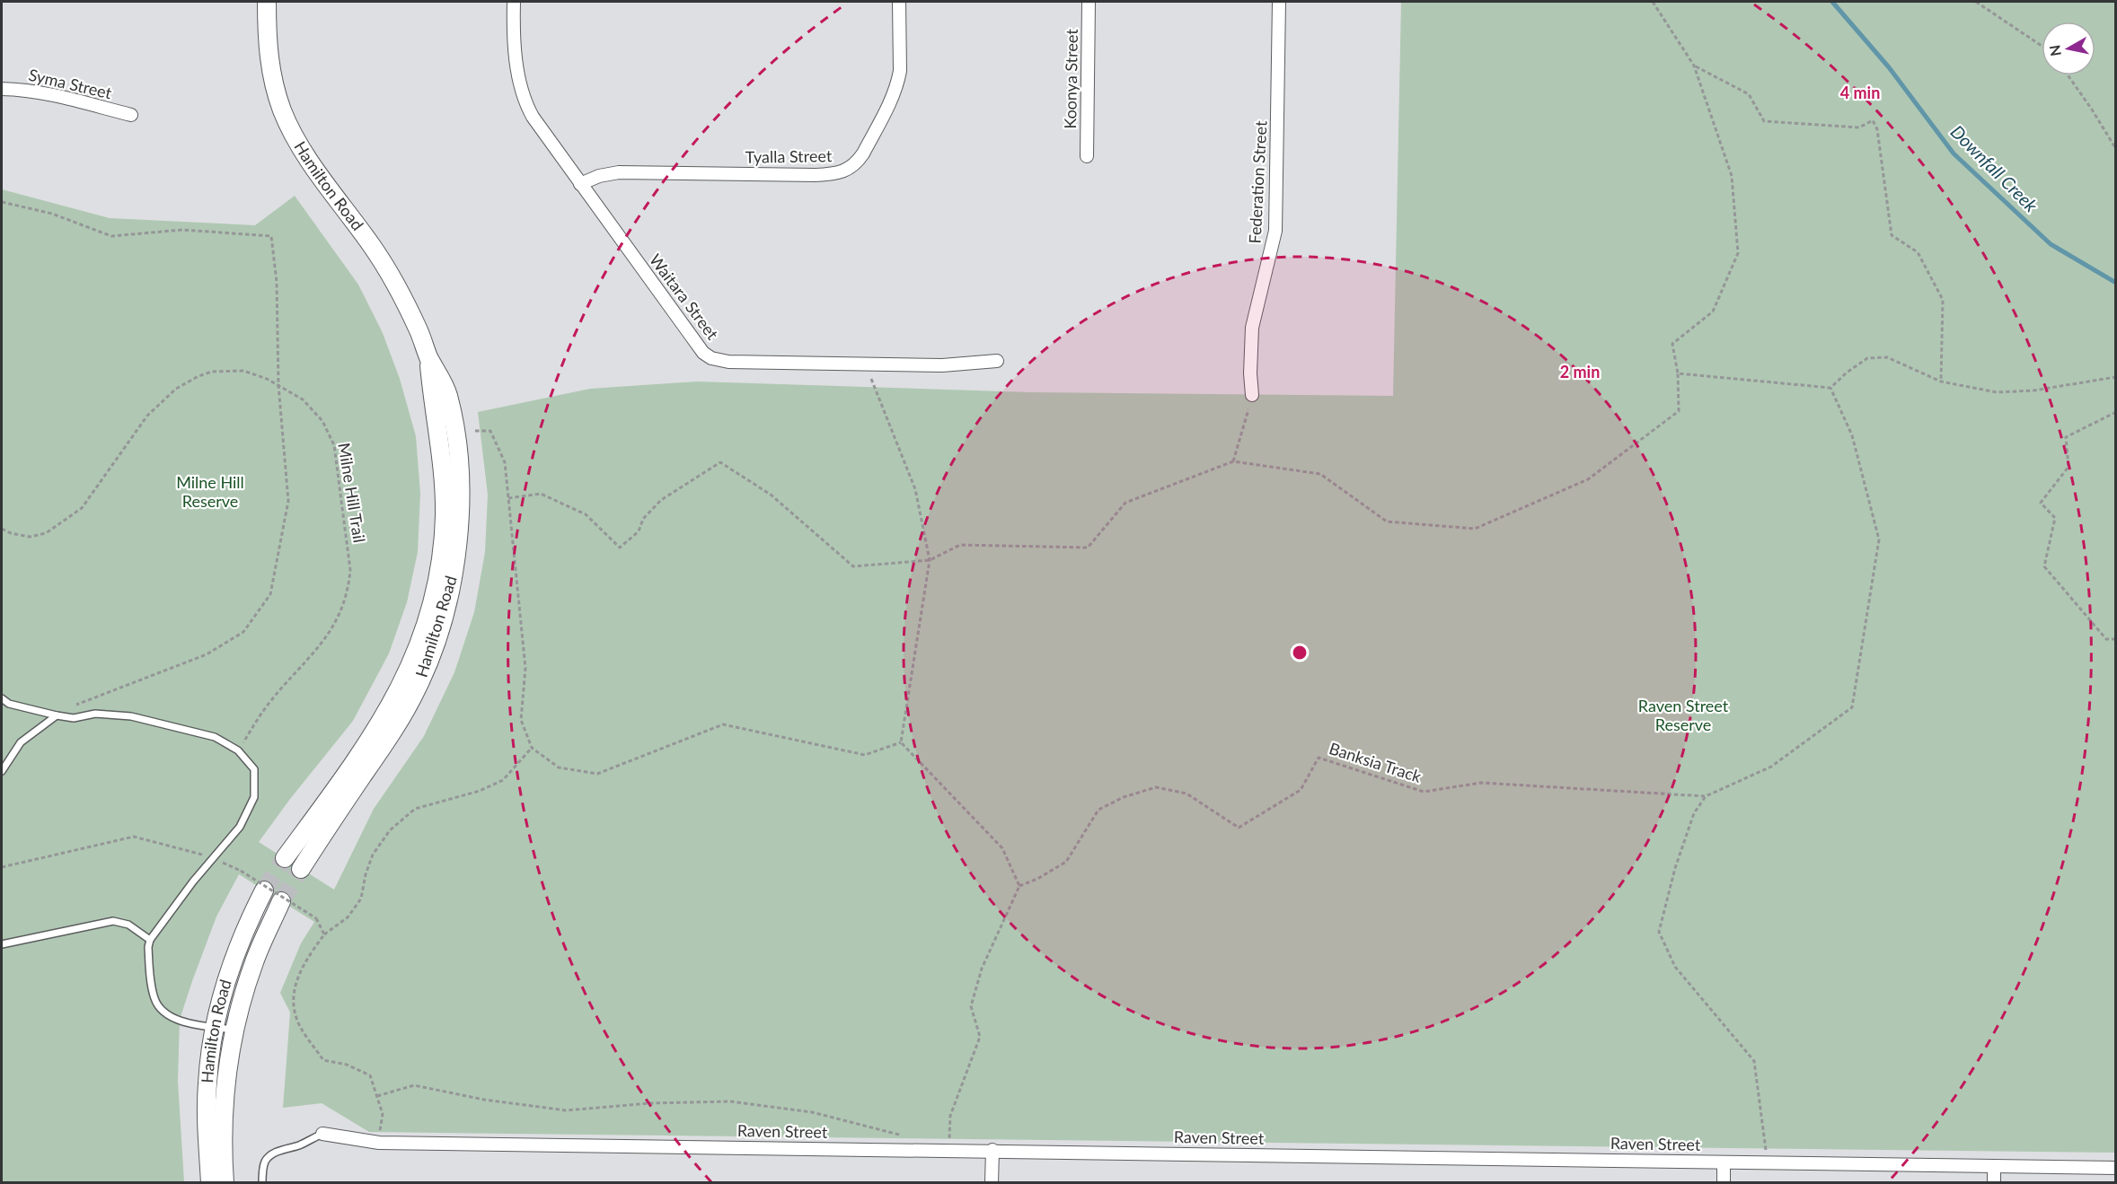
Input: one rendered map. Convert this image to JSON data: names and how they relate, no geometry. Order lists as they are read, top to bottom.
{
  "streets": {
    "main road": ["Hamilton Road"],
    "street": [
      "Koonya Street",
      "Syma Street",
      "Tyalla Street",
      "Federation Street",
      "Waitara Street",
      "Raven Street"
    ],
    "path": ["Milne Hill Trail", "Banksia Track"]
  },
  "crossings": [
    ["Tyalla Street", "Waitara Street"]
  ],
  "water": ["Downfall Creek"],
  "parks": ["Milne Hill Reserve", "Raven Street Reserve"],
  "north": "left",
  "rings": ["4 min", "2 min"]
}
